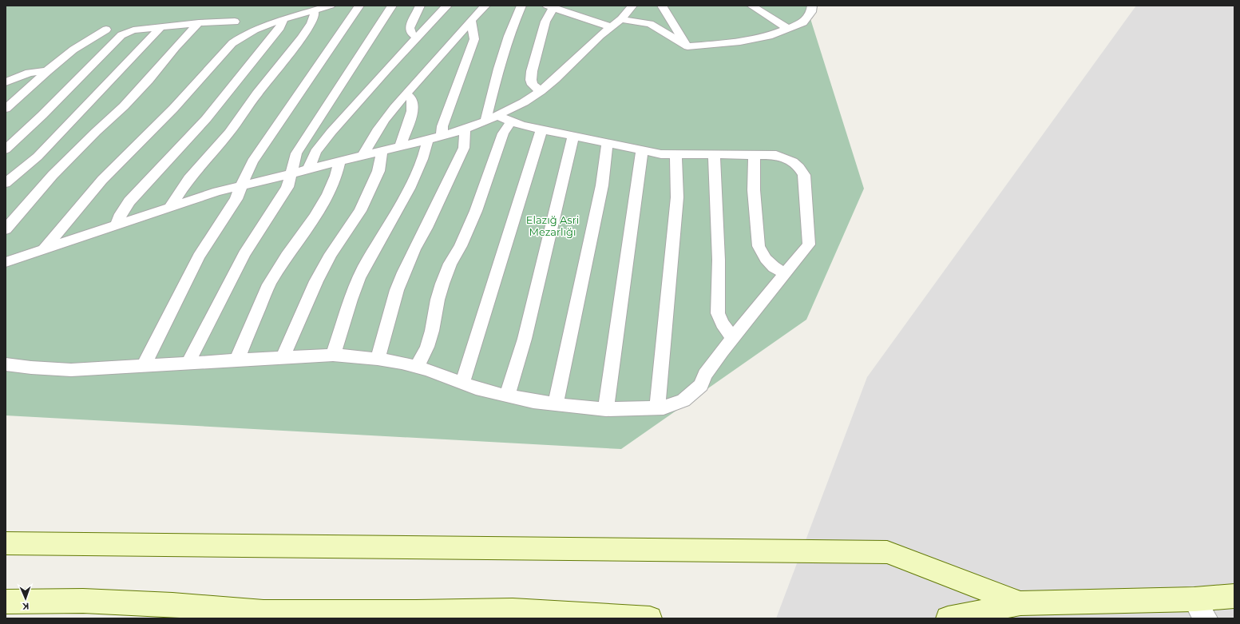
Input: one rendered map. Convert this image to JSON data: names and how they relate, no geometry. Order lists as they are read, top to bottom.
{
  "parks": ["Elazığ Asri Mezarlığı"],
  "north": "bottom"
}
